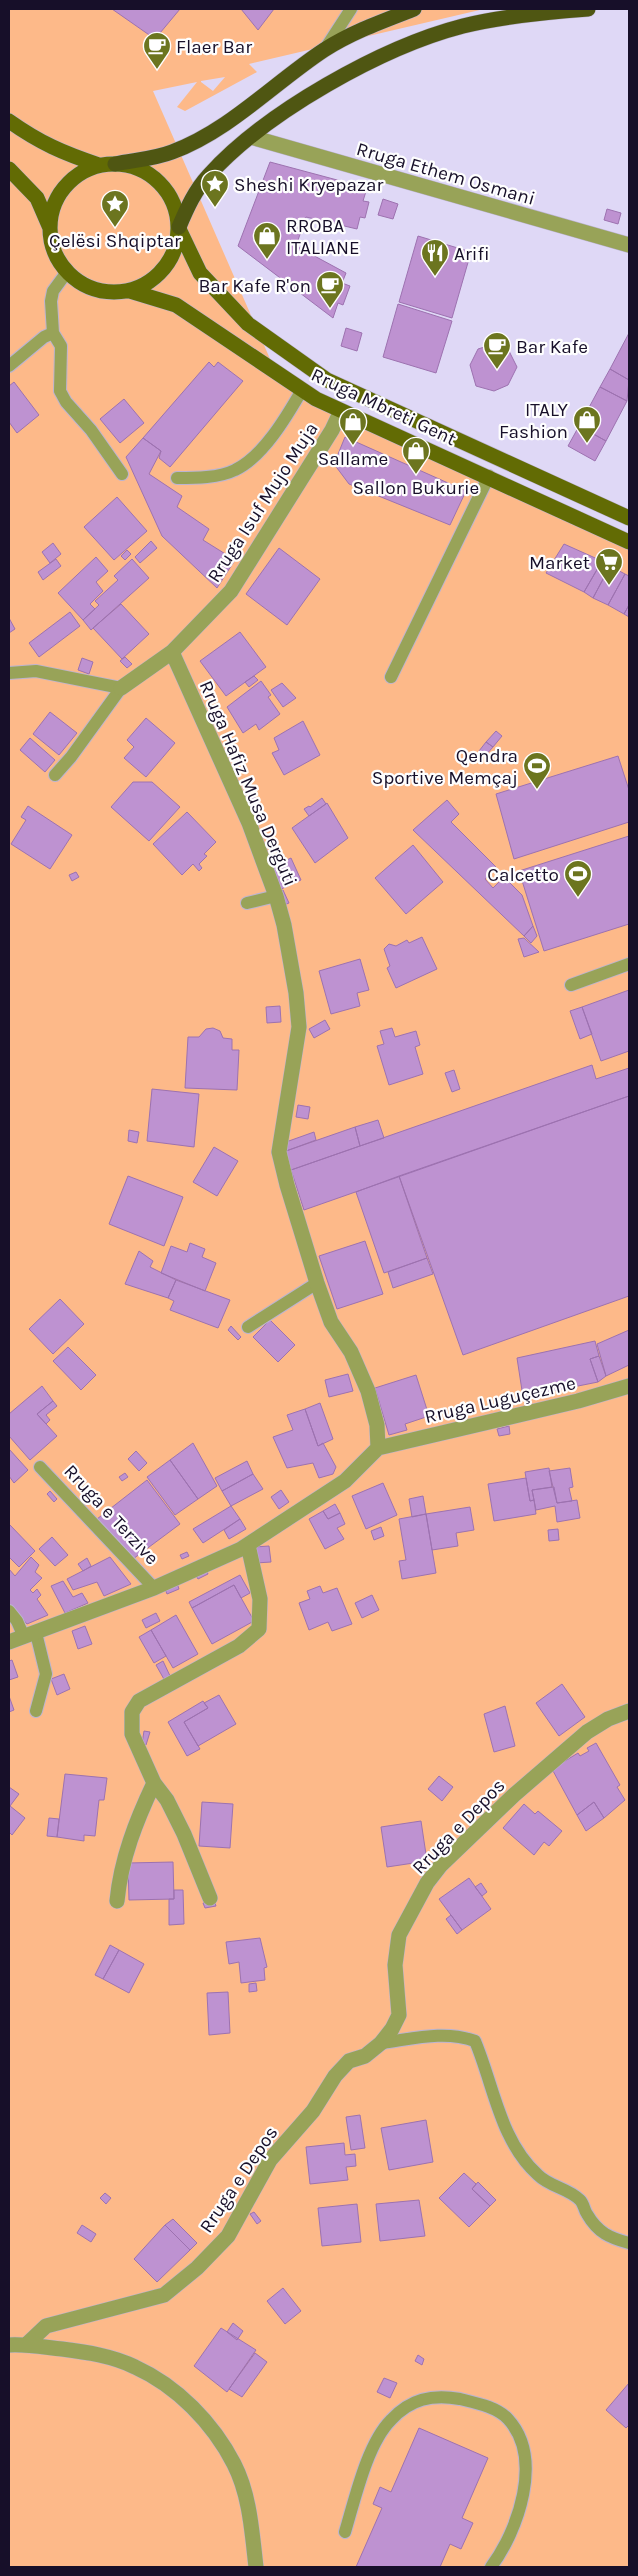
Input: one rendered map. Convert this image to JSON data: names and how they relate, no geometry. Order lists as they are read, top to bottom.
{
  "streets": {
    "main road": ["Rruga Mbreti Gent"],
    "street": [
      "Rruga Ethem Osmani",
      "Rruga Isuf Mujo Muja",
      "Rruga Hafiz Musa Derguti",
      "Rruga Luguçezme",
      "Rruga e Terzive",
      "Rruga e Depos"
    ]
  },
  "crossings": [
    ["Rruga Mbreti Gent", "Rruga Isuf Mujo Muja"],
    ["Rruga Isuf Mujo Muja", "Rruga Hafiz Musa Derguti"],
    ["Rruga Hafiz Musa Derguti", "Rruga Luguçezme"],
    ["Rruga Hafiz Musa Derguti", "Rruga e Terzive"],
    ["Rruga Luguçezme", "Rruga e Terzive"]
  ],
  "places": {
    "cafe": ["Flaer Bar", "Bar Kafe R'on", "Bar Kafe"],
    "place": ["Sheshi Kryepazar", "Çelësi Shqiptar"],
    "shop": [
      "RROBA ITALIANE",
      "ITALY Fashion",
      "Sallame",
      "Sallon Bukurie"
    ],
    "restaurant": ["Arifi"],
    "supermarket": ["Market"],
    "sports": ["Qendra Sportive Memçaj", "Calcetto"]
  }
}
